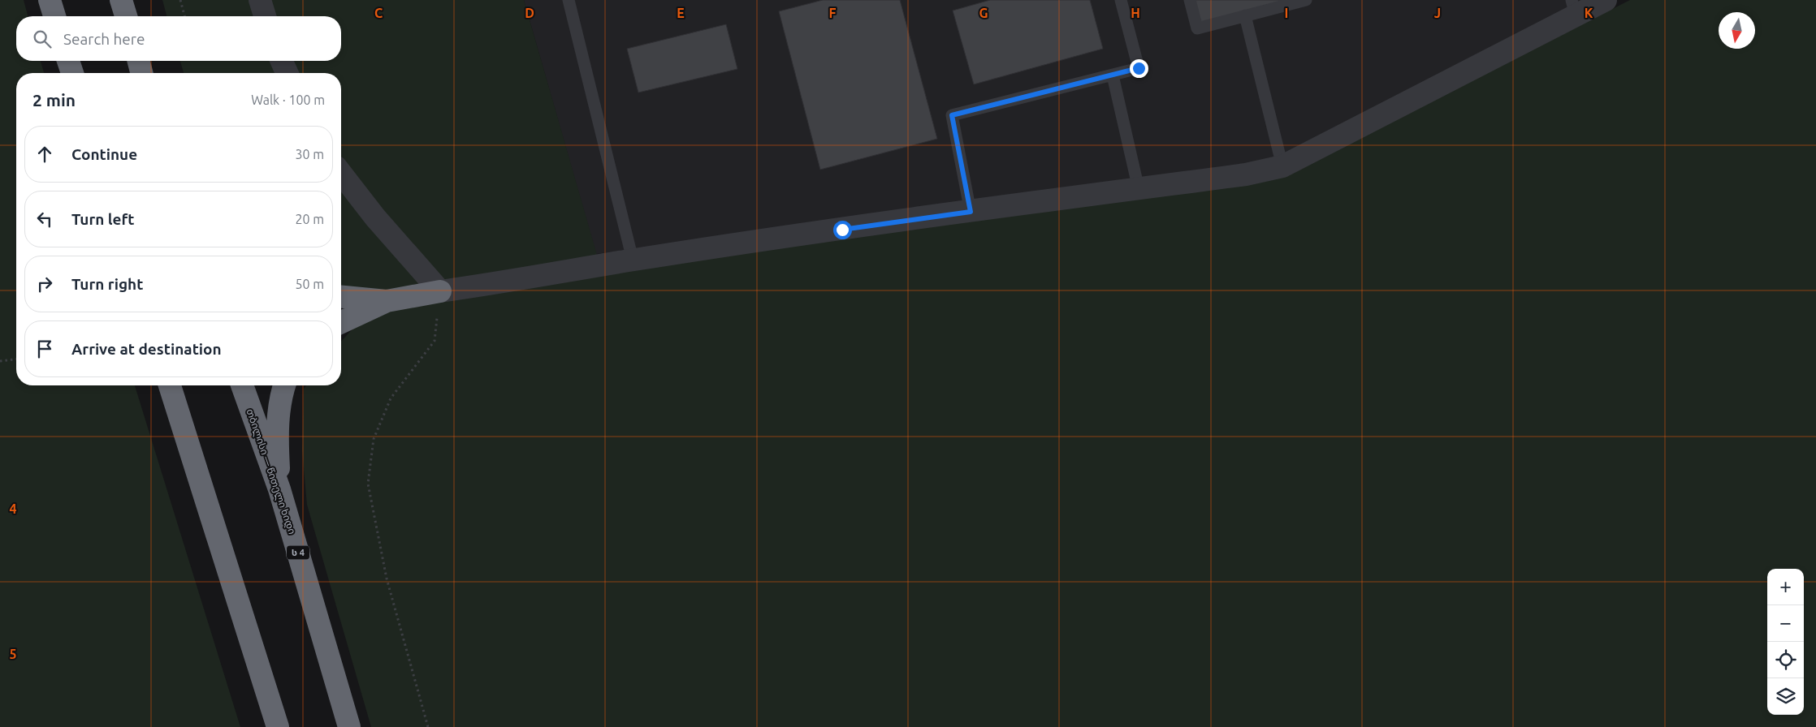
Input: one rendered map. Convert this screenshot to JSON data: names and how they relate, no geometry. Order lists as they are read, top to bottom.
{
  "streets": {
    "highway": ["თბილისი — წითელი ხიდი", "ს 4"]
  },
  "north": "bottom",
  "page": {
    "search": "Search here",
    "heading": ["2 min", "Walk · 100 m"],
    "list": [
      ["Continue", "30 m"],
      ["Turn left", "20 m"],
      ["Turn right", "50 m"],
      "Arrive at destination"
    ],
    "map_buttons": ["+", "−"]
  },
  "grid": {
    "columns": [
      "C",
      "D",
      "E",
      "F",
      "G",
      "H",
      "I",
      "J",
      "K"
    ],
    "rows": ["4", "5"]
  }
}
